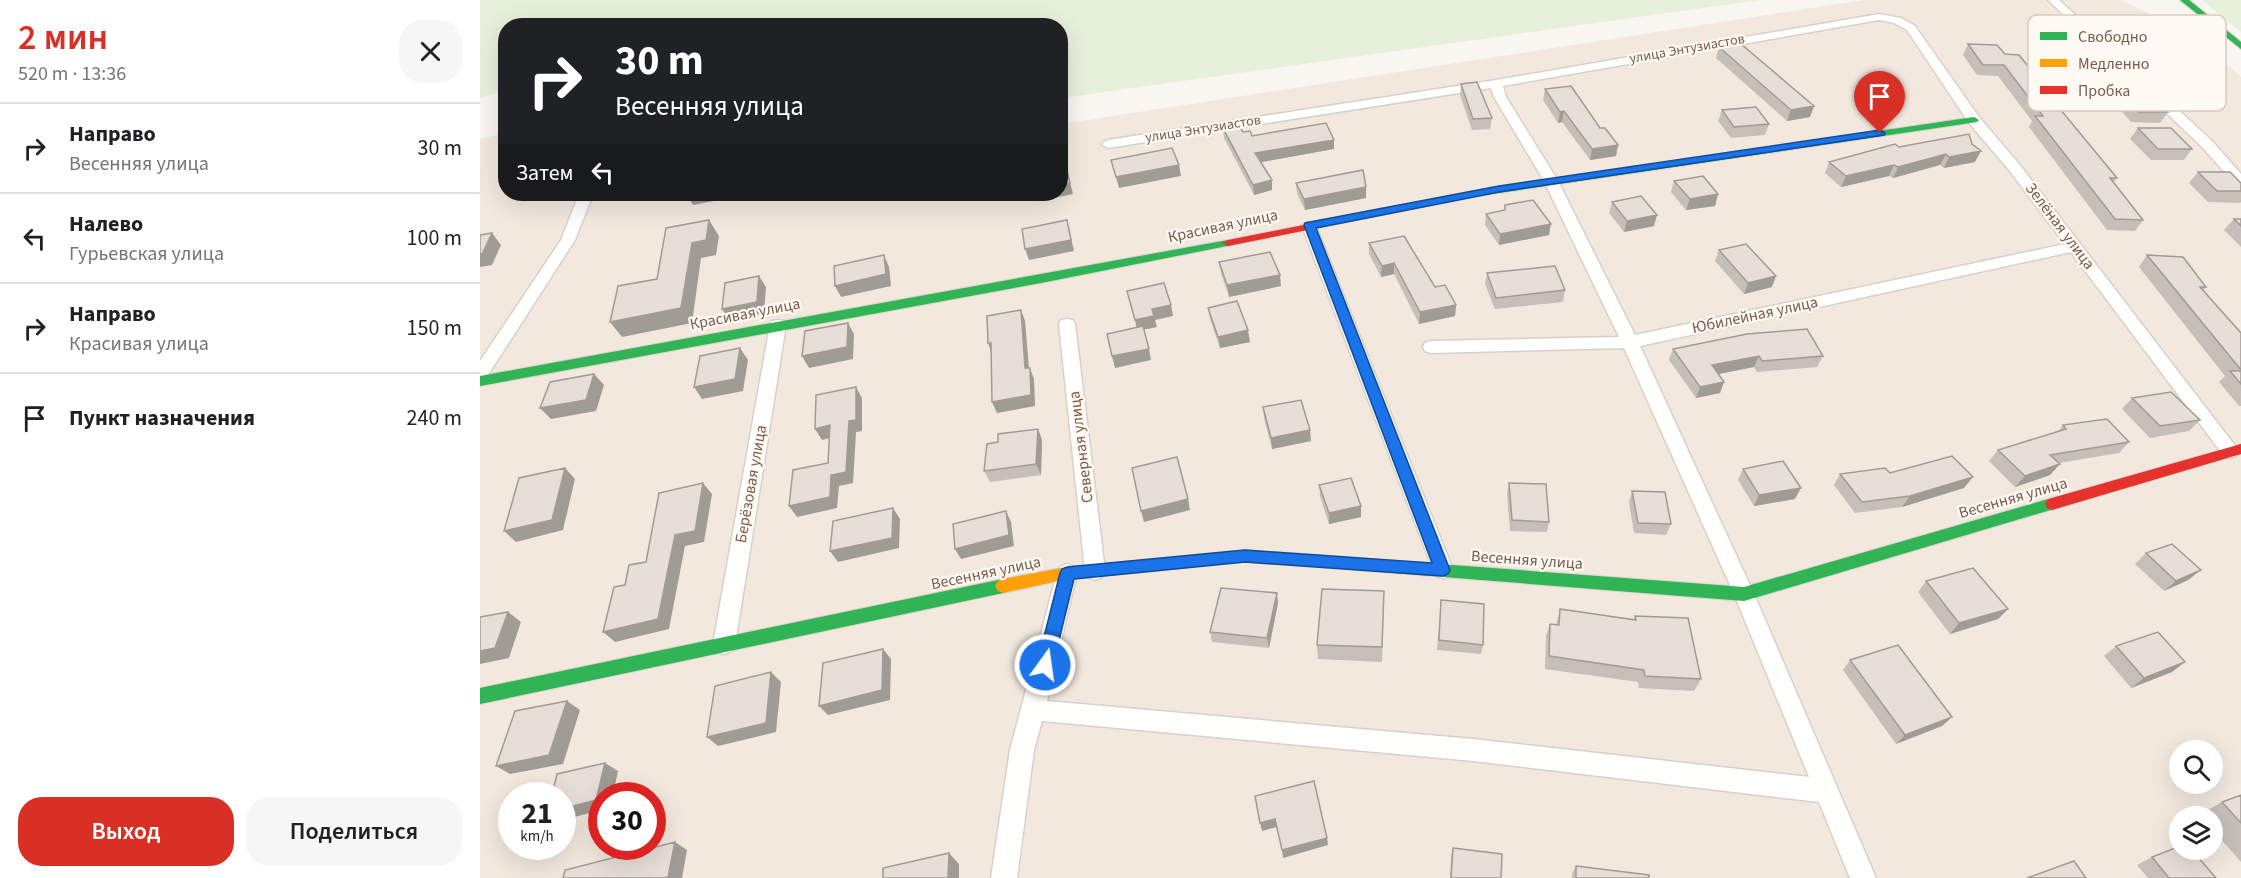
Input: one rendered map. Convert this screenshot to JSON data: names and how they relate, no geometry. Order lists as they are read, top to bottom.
{
  "streets": {
    "street": [
      "улица Энтузиастов",
      "Красивая улица",
      "Зелёная улица",
      "Юбилейная улица",
      "Северная улица",
      "Берёзовая улица",
      "Весенняя улица"
    ]
  },
  "crossings": [
    ["улица Энтузиастов", "Зелёная улица"],
    ["Красивая улица", "Зелёная улица"],
    ["Красивая улица", "Берёзовая улица"],
    ["Зелёная улица", "Юбилейная улица"],
    ["Зелёная улица", "Весенняя улица"],
    ["Северная улица", "Весенняя улица"],
    ["Берёзовая улица", "Весенняя улица"]
  ],
  "legend": ["Свободно", "Медленно", "Пробка"],
  "page": {
    "heading": ["2 мин", "520 m · 13:36"],
    "turn": ["30 m", "Весенняя улица"],
    "list": [
      {
        "name": "Направо",
        "note": "Весенняя улица",
        "value": "30 m"
      },
      {
        "name": "Налево",
        "note": "Гурьевская улица",
        "value": "100 m"
      },
      {
        "name": "Направо",
        "note": "Красивая улица",
        "value": "150 m"
      },
      {
        "name": "Пункт назначения",
        "value": "240 m"
      }
    ],
    "then": "Затем",
    "speed": "21 km/h",
    "limit": "30",
    "buttons": ["Выход", "Поделиться"]
  }
}
